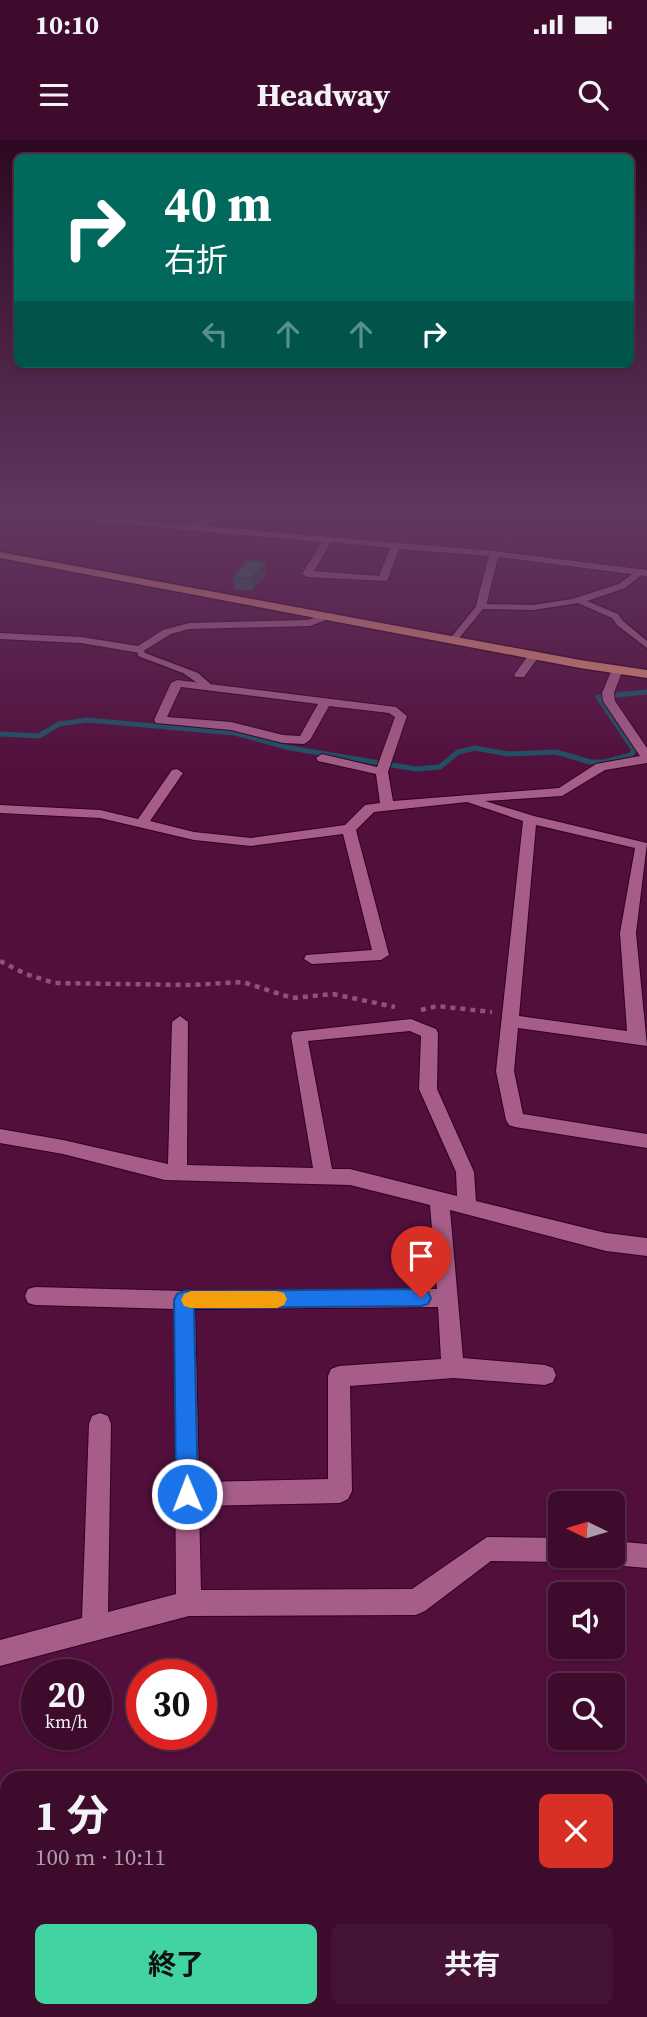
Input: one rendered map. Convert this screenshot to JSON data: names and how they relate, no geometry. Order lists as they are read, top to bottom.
{
  "north": "left",
  "page": {
    "status": "10:10",
    "header": "Headway",
    "turn": ["40 m", "右折"],
    "speed": "20 km/h",
    "limit": "30",
    "heading": ["1 分", "100 m · 10:11"],
    "buttons": ["終了", "共有"]
  }
}
